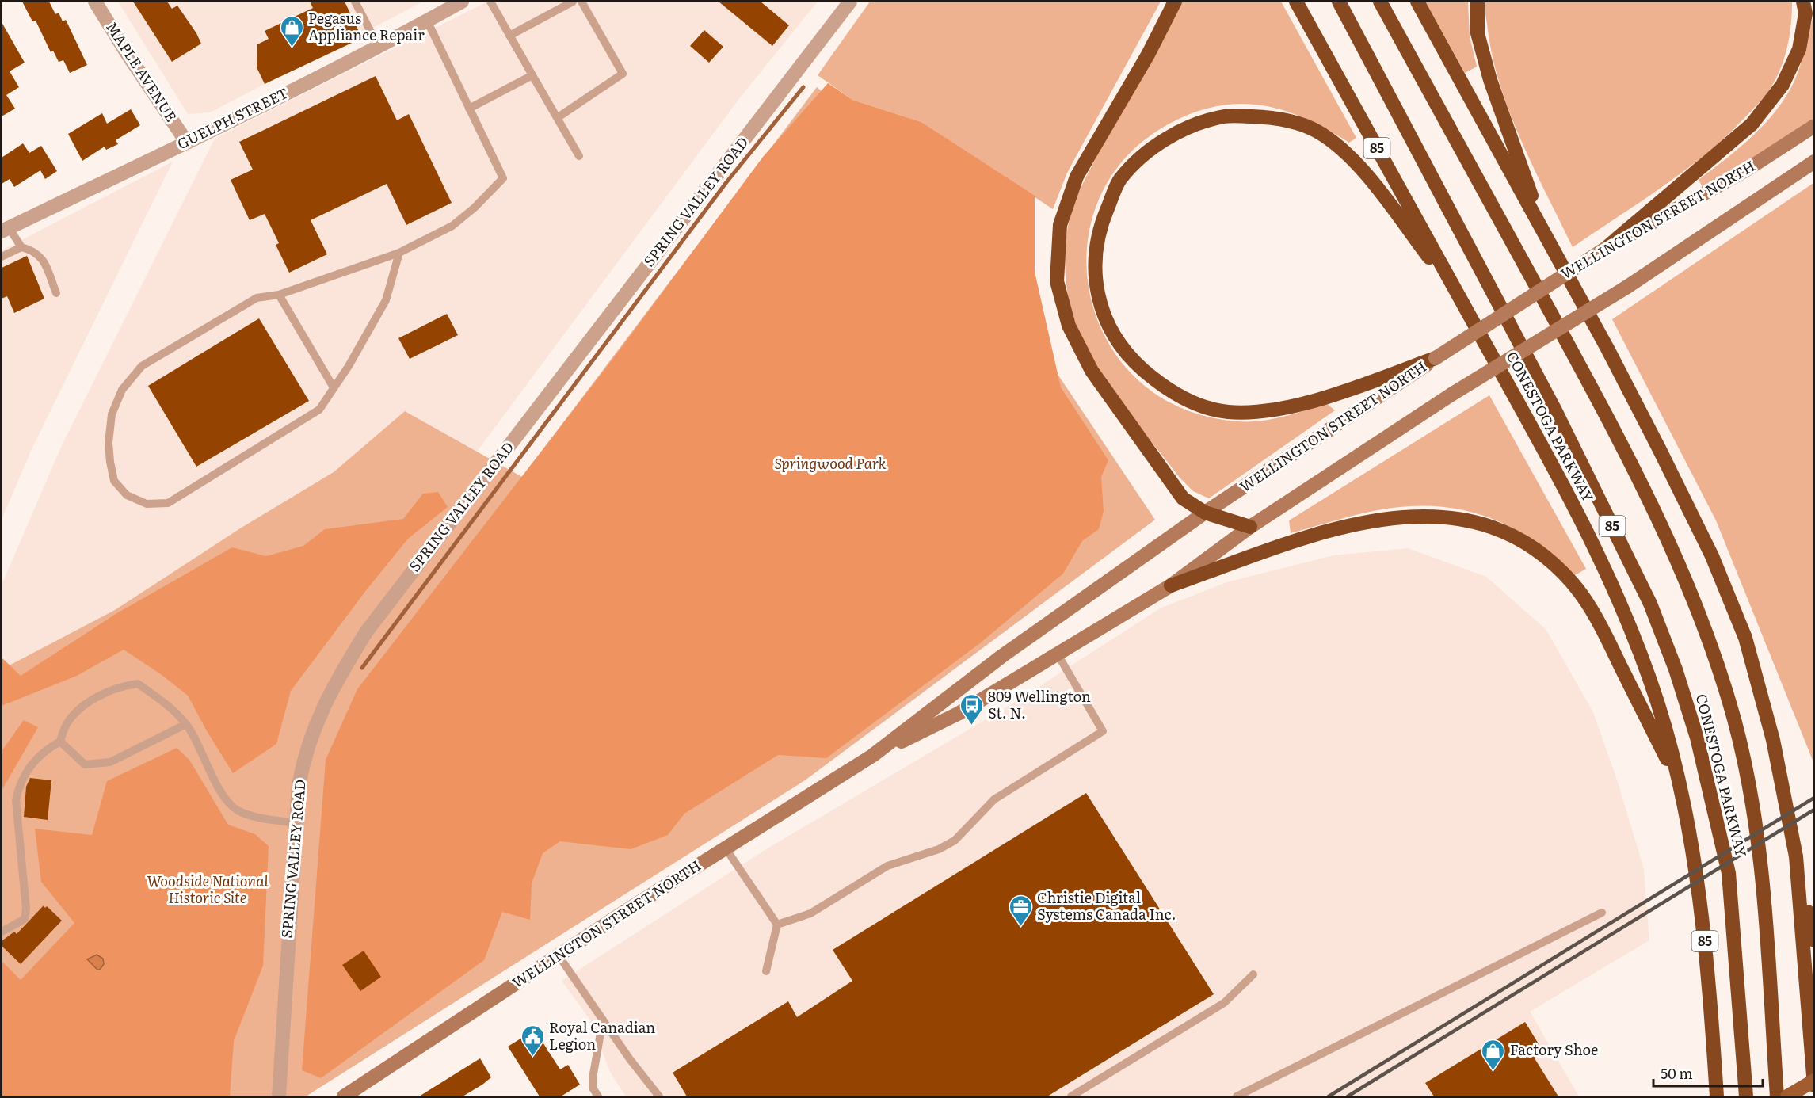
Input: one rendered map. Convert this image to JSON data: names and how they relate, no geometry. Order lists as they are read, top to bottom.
{
  "streets": {
    "highway": ["85", "CONESTOGA PARKWAY"],
    "street": [
      "MAPLE AVENUE",
      "GUELPH STREET",
      "SPRING VALLEY ROAD",
      "WELLINGTON STREET NORTH"
    ]
  },
  "crossings": [
    ["MAPLE AVENUE", "GUELPH STREET"]
  ],
  "parks": ["Springwood Park", "Woodside National Historic Site"],
  "places": {
    "shop": ["Pegasus Appliance Repair", "Factory Shoe"],
    "bus stop": ["809 Wellington St. N."],
    "office": ["Christie Digital Systems Canada Inc."],
    "public building": ["Royal Canadian Legion"]
  },
  "scale_bar": "50 m"
}
